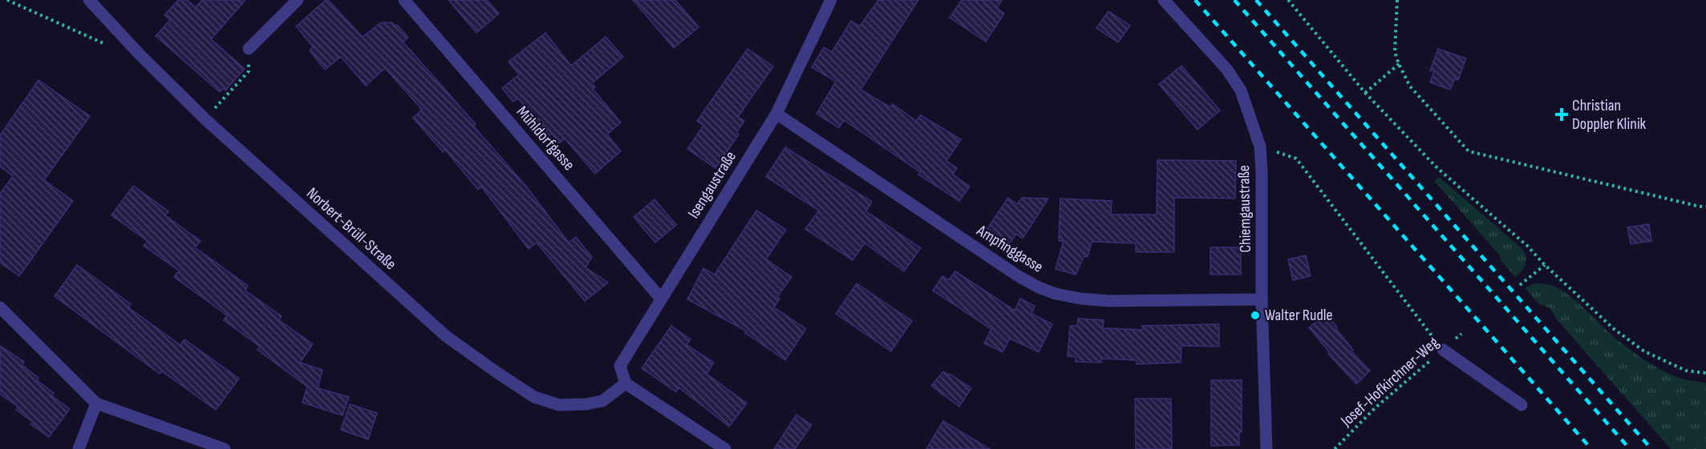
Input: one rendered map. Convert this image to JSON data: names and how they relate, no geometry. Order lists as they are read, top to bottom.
{
  "streets": {
    "street": [
      "Mühldorfgasse",
      "Isengaustraße",
      "Chiemgaustraße",
      "Norbert-Brüll-Straße",
      "Ampfinggasse"
    ],
    "path": ["Josef-Hofkirchner-Weg"]
  },
  "crossings": [
    ["Mühldorfgasse", "Isengaustraße"],
    ["Isengaustraße", "Norbert-Brüll-Straße"],
    ["Isengaustraße", "Ampfinggasse"],
    ["Chiemgaustraße", "Ampfinggasse"]
  ],
  "places": {
    "health": ["Christian Doppler Klinik"],
    "other": ["Walter Rudle"]
  }
}
